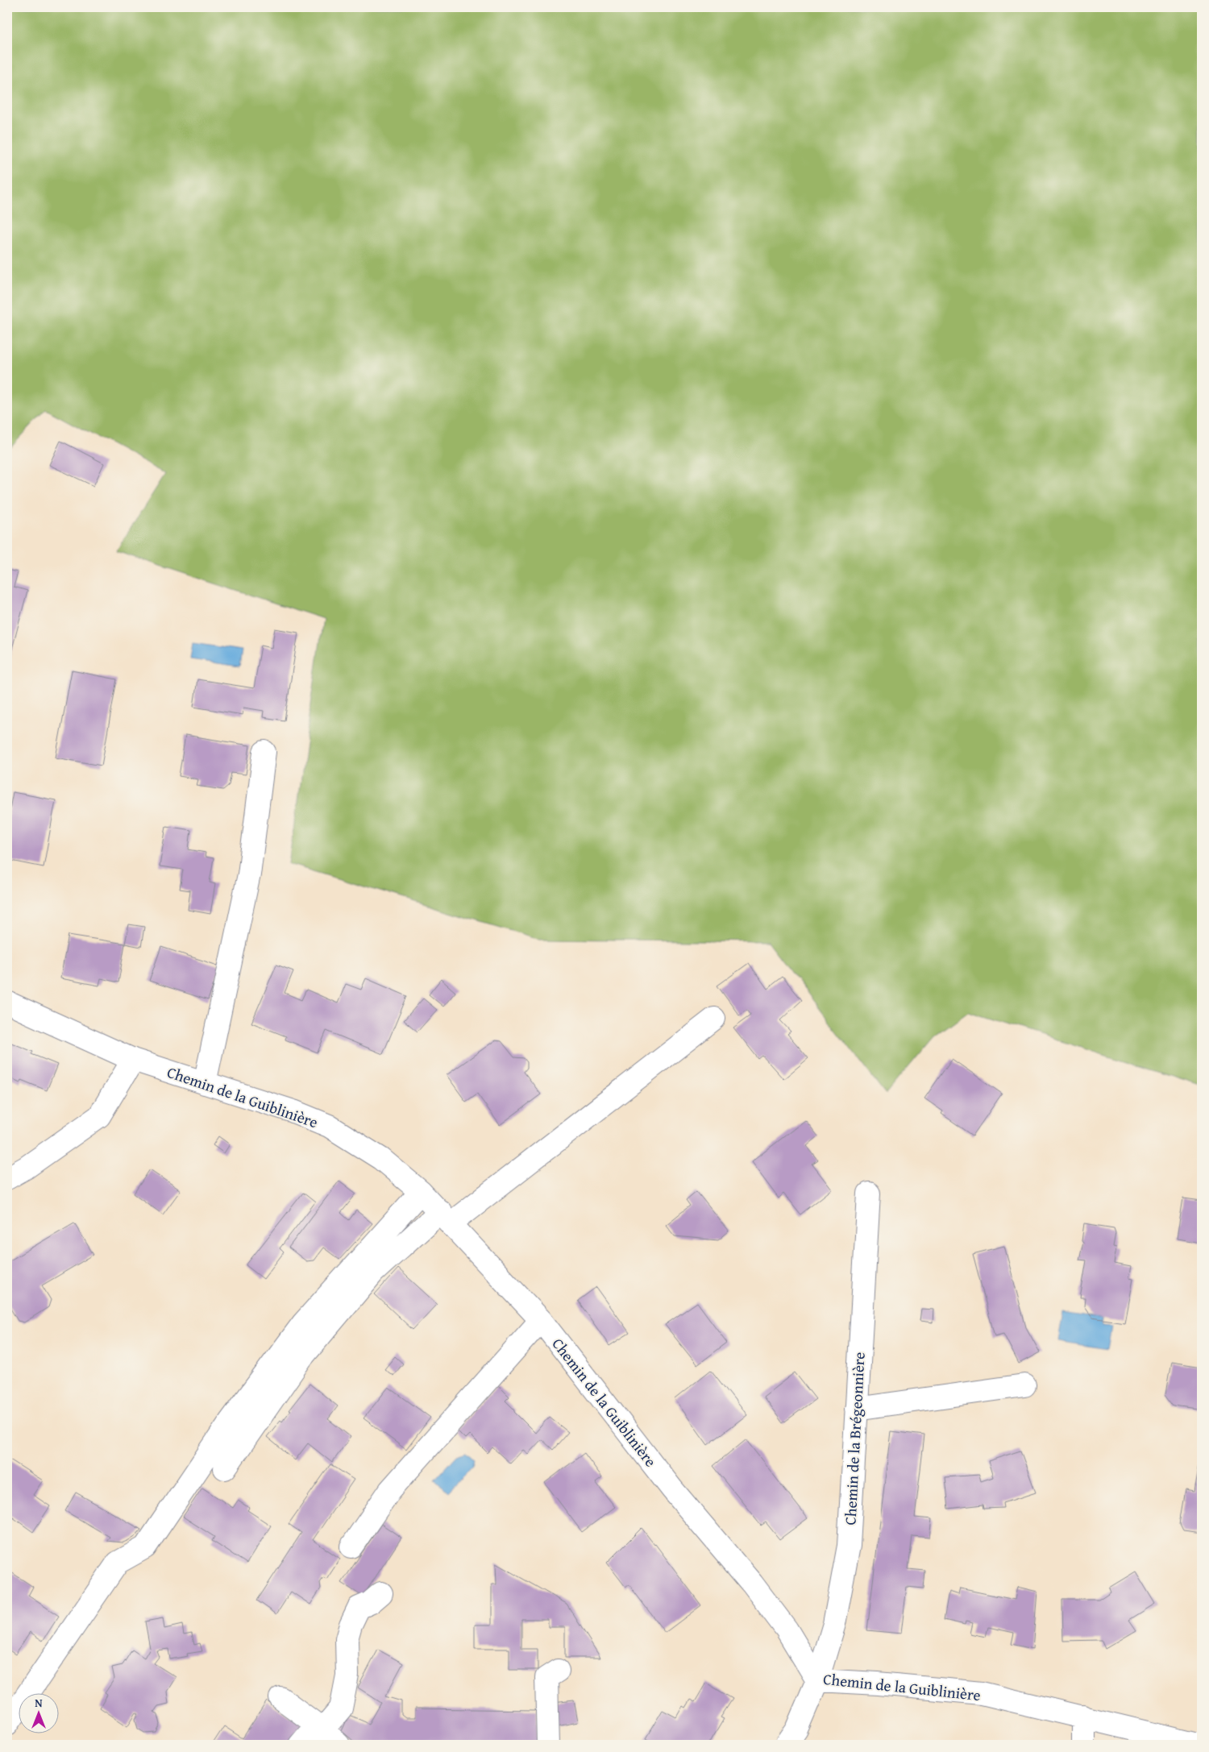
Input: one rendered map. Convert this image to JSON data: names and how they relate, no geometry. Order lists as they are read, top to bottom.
{
  "streets": {
    "street": ["Chemin de la Guiblinière", "Chemin de la Brégeonnière"]
  },
  "crossings": [
    ["Chemin de la Guiblinière", "Chemin de la Brégeonnière"]
  ],
  "north": "top"
}
